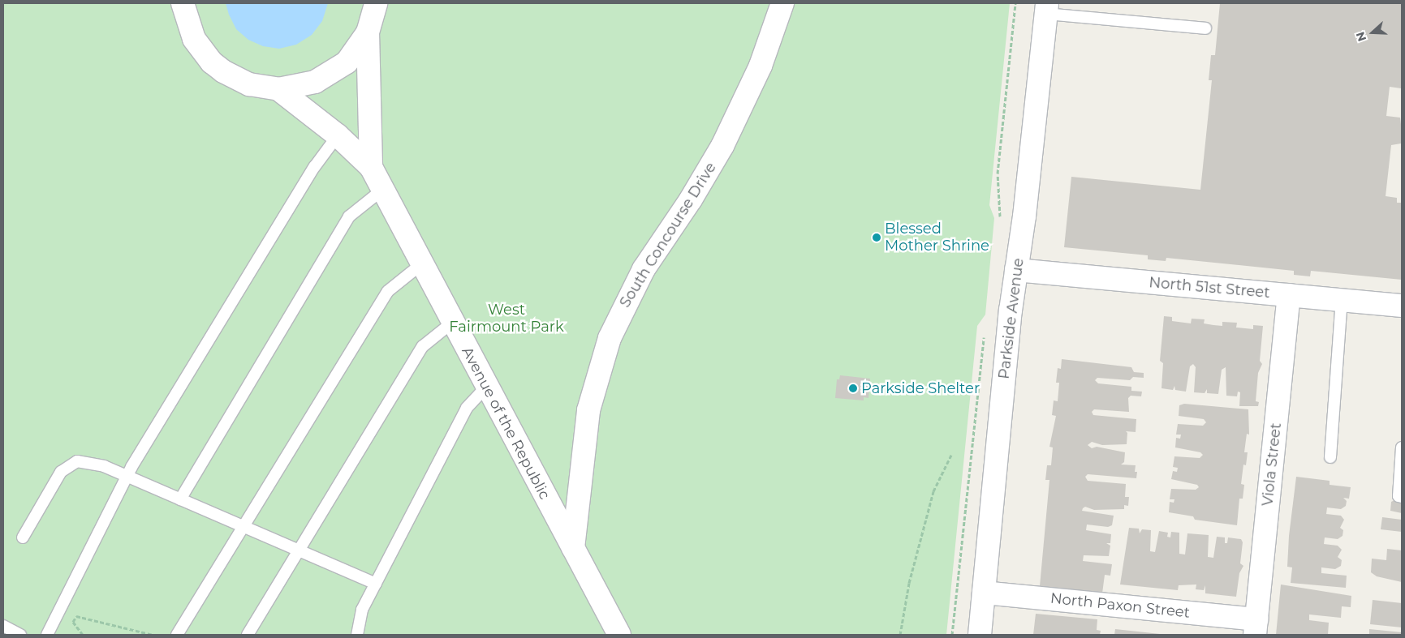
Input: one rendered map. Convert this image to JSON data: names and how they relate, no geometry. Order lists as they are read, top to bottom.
{
  "streets": {
    "street": [
      "South Concourse Drive",
      "North 51st Street",
      "Parkside Avenue",
      "Avenue of the Republic",
      "Viola Street",
      "North Paxon Street"
    ]
  },
  "crossings": [
    ["South Concourse Drive", "Avenue of the Republic"],
    ["North 51st Street", "Parkside Avenue"],
    ["North 51st Street", "Viola Street"],
    ["Parkside Avenue", "North Paxon Street"],
    ["Viola Street", "North Paxon Street"]
  ],
  "parks": ["West Fairmount Park"],
  "places": ["Blessed Mother Shrine", "Parkside Shelter"],
  "north": "left"
}
